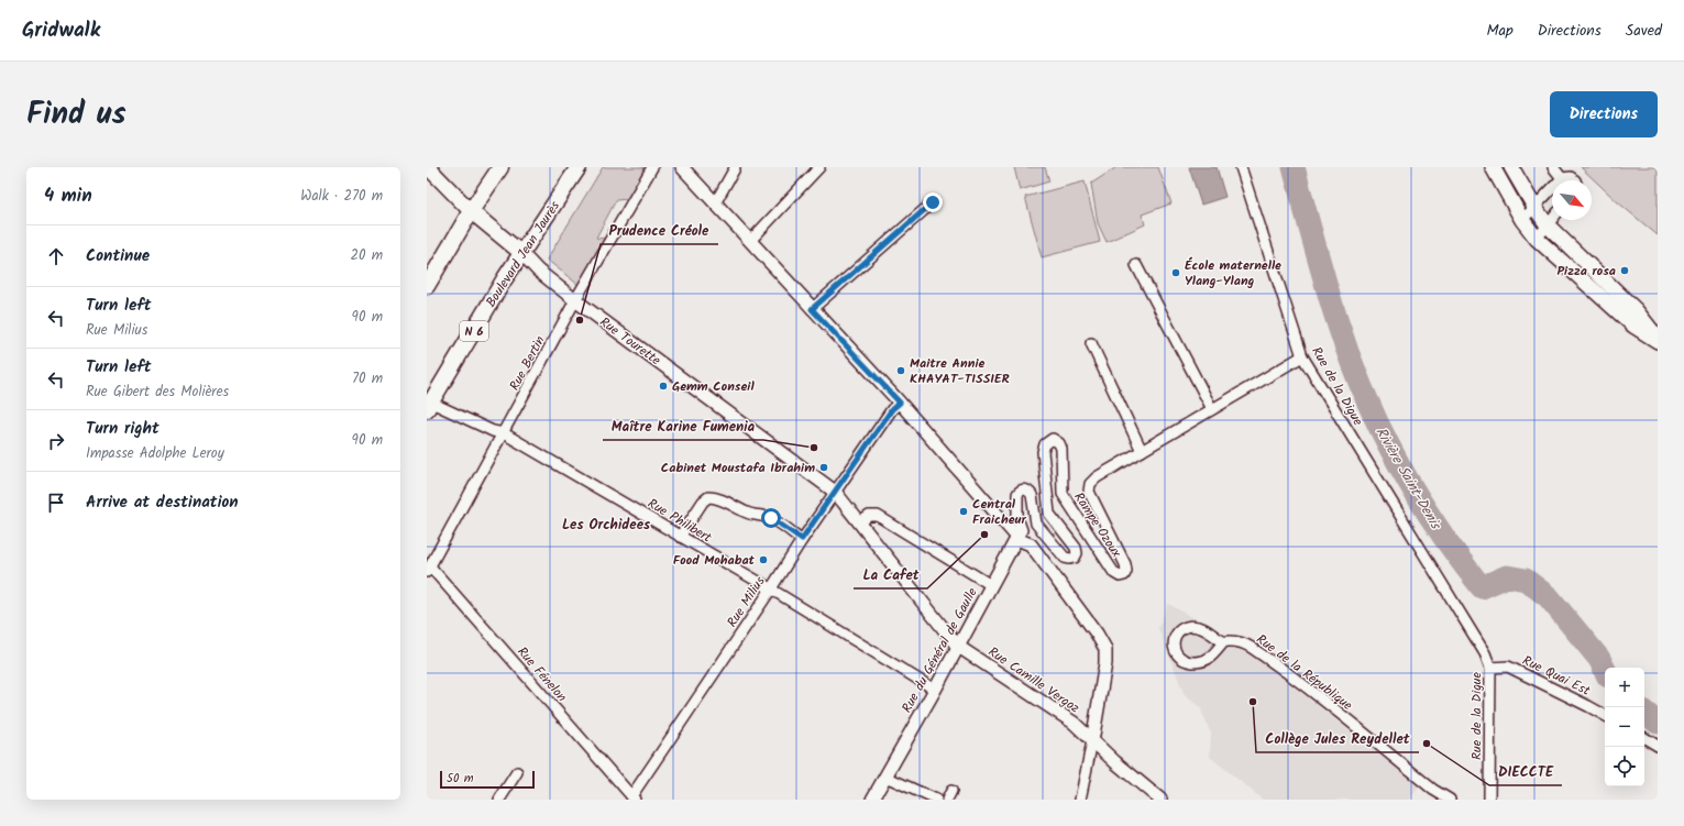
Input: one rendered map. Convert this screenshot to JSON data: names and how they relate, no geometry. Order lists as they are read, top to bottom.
{
  "streets": {
    "main road": ["Boulevard Jean Jaurès", "N 6", "Rue Tourette"],
    "street": [
      "Rue Bertin",
      "Rue de la Digue",
      "Rue Philibert",
      "Rampe Ozoux",
      "Rue Milius",
      "Rue du Général de Gaulle",
      "Rue de la République",
      "Rue Fénelon",
      "Rue Quai Est",
      "Rue Camille Vergoz"
    ]
  },
  "crossings": [
    ["Boulevard Jean Jaurès", "Rue Tourette"],
    ["Boulevard Jean Jaurès", "Rue Philibert"],
    ["Rue Tourette", "Rue Bertin"],
    ["Rue Tourette", "Rue Milius"],
    ["Rue Tourette", "Rue du Général de Gaulle"],
    ["Rue Tourette", "Rue Camille Vergoz"],
    ["Rue Bertin", "Rue Philibert"],
    ["Rue Bertin", "Rue Fénelon"],
    ["Rue de la Digue", "Rampe Ozoux"],
    ["Rue de la Digue", "Rue Quai Est"],
    ["Rue Philibert", "Rue Milius"],
    ["Rue Philibert", "Rue du Général de Gaulle"],
    ["Rampe Ozoux", "Rue du Général de Gaulle"],
    ["Rue Milius", "Rue Fénelon"],
    ["Rue du Général de Gaulle", "Rue Camille Vergoz"]
  ],
  "districts": ["Les Orchidees"],
  "water": ["Rivière Saint-Denis"],
  "places": [
    "Pizza rosa",
    "École maternelle Ylang-Ylang",
    "Prudence Créole",
    "Maitre Annie KHAYAT-TISSIER",
    "Gemm Conseil",
    "Maître Karine Fumenia",
    "Cabinet Moustafa Ibrahim",
    "Central Fraicheur",
    "La Cafet",
    "Food Mohabat",
    "Collège Jules Reydellet",
    "DIECCTE"
  ],
  "scale_bar": "50 m",
  "north": "bottom right",
  "page": {
    "header": "Gridwalk",
    "nav": ["Map", "Directions", "Saved"],
    "title": "Find us",
    "buttons": "Directions",
    "heading": ["4 min", "Walk · 270 m"],
    "list": [
      ["Continue", "20 m"],
      ["Turn left", "Rue Milius", "90 m"],
      ["Turn left", "Rue Gibert des Molières", "70 m"],
      ["Turn right", "Impasse Adolphe Leroy", "90 m"],
      "Arrive at destination"
    ],
    "map_buttons": ["+", "−"],
    "scale": "50 m"
  }
}
